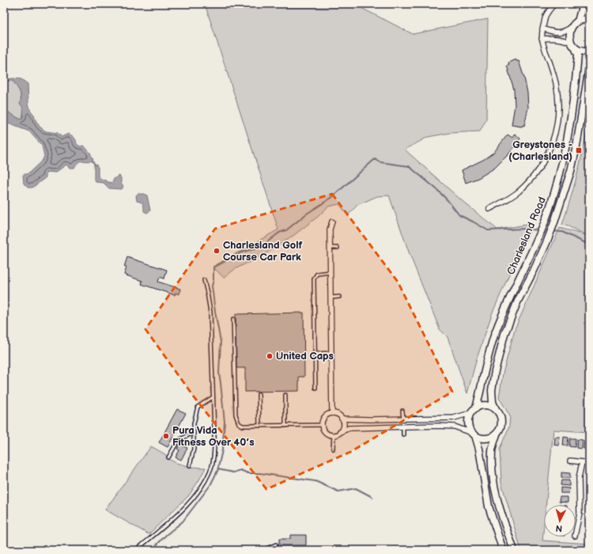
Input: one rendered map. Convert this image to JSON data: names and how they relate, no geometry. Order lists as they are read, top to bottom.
{
  "streets": {
    "main road": ["Charlesland Road"]
  },
  "places": {
    "transit": ["Greystones - (Charlesland)"],
    "other": ["Charlesland Golf Course Car Park", "United Caps", "Pura Vida Fitness Over 40’s"]
  },
  "north": "bottom"
}
